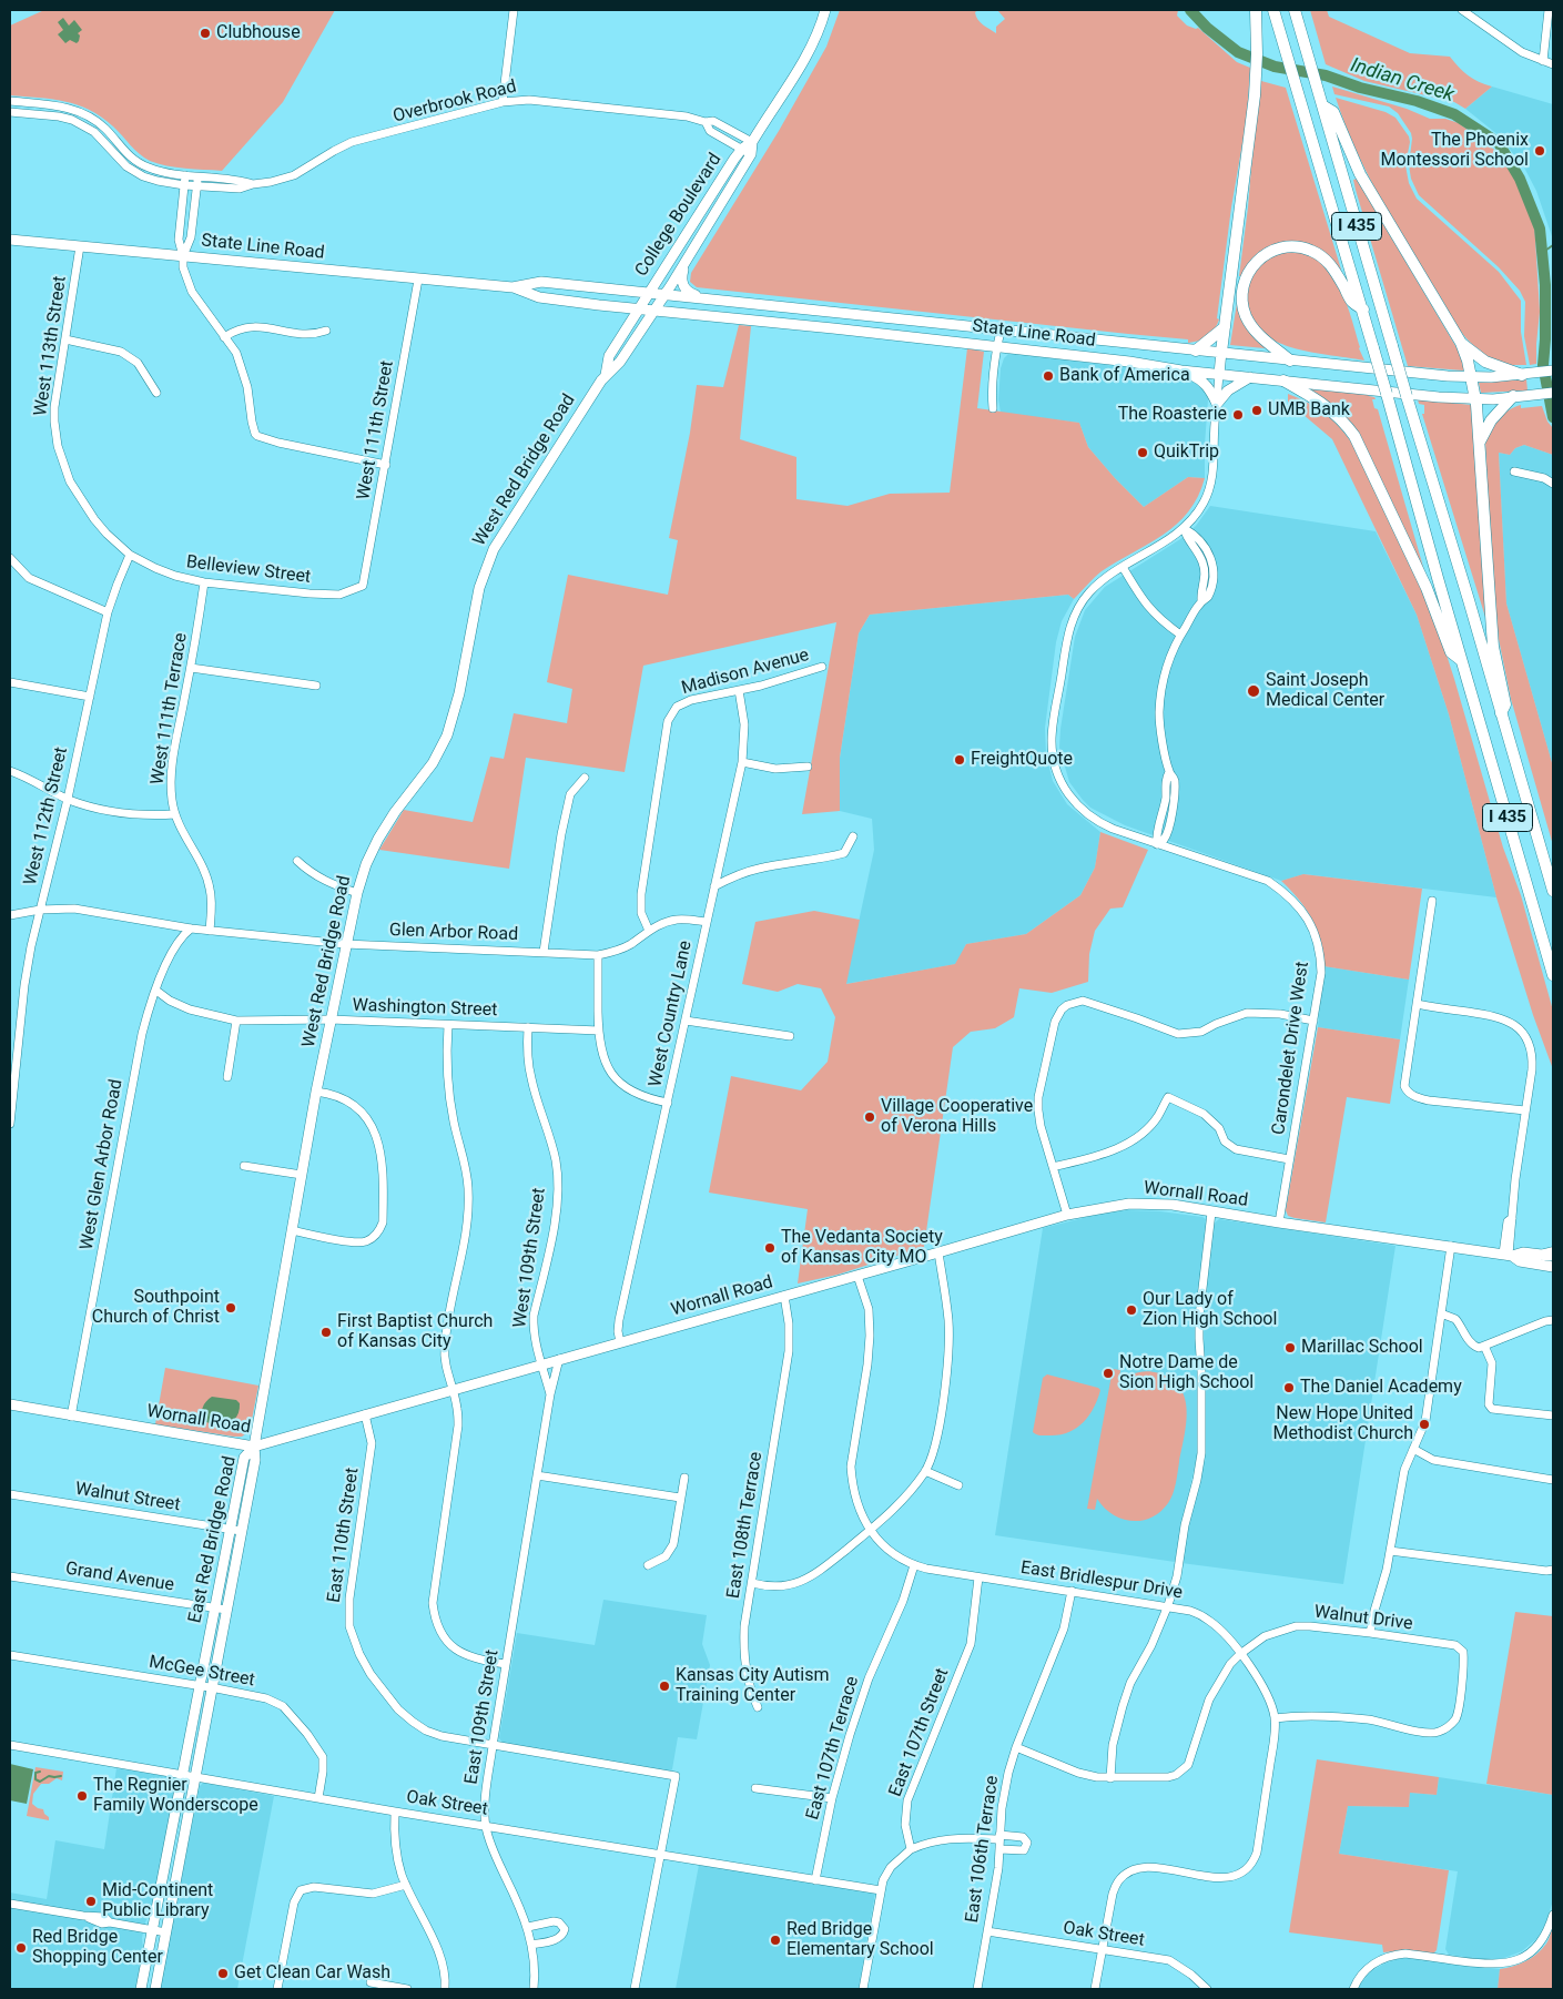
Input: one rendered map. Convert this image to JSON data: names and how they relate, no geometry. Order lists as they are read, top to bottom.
{
  "streets": {
    "highway": ["I 435"],
    "main road": [
      "College Boulevard",
      "State Line Road",
      "West Red Bridge Road",
      "Wornall Road",
      "East Red Bridge Road"
    ],
    "street": [
      "Overbrook Road",
      "West 113th Street",
      "West 111th Street",
      "Belleview Street",
      "Madison Avenue",
      "West 111th Terrace",
      "West 112th Street",
      "Glen Arbor Road",
      "Washington Street",
      "West Country Lane",
      "Carondelet Drive West",
      "West Glen Arbor Road",
      "West 109th Street",
      "Walnut Street",
      "East 108th Terrace",
      "East 110th Street",
      "Grand Avenue",
      "East Bridlespur Drive",
      "Walnut Drive",
      "McGee Street",
      "East 109th Street",
      "East 107th Street",
      "East 107th Terrace",
      "Oak Street",
      "East 106th Terrace"
    ]
  },
  "crossings": [
    ["Overbrook Road", "College Boulevard"],
    ["College Boulevard", "State Line Road"],
    ["College Boulevard", "West Red Bridge Road"],
    ["State Line Road", "West 113th Street"],
    ["State Line Road", "West 111th Street"],
    ["State Line Road", "West Red Bridge Road"],
    ["West 113th Street", "Belleview Street"],
    ["West 111th Street", "Belleview Street"],
    ["West Red Bridge Road", "Glen Arbor Road"],
    ["West Red Bridge Road", "Washington Street"],
    ["West Red Bridge Road", "Wornall Road"],
    ["West Red Bridge Road", "East Red Bridge Road"],
    ["Belleview Street", "West 111th Terrace"],
    ["Belleview Street", "West 112th Street"],
    ["Madison Avenue", "Glen Arbor Road"],
    ["Madison Avenue", "West Country Lane"],
    ["West 111th Terrace", "Glen Arbor Road"],
    ["West 112th Street", "Glen Arbor Road"],
    ["Glen Arbor Road", "West Country Lane"],
    ["Glen Arbor Road", "West Glen Arbor Road"],
    ["Washington Street", "West Glen Arbor Road"],
    ["Washington Street", "West 109th Street"],
    ["West Country Lane", "Wornall Road"],
    ["Carondelet Drive West", "Wornall Road"],
    ["West Glen Arbor Road", "Wornall Road"],
    ["Wornall Road", "West 109th Street"],
    ["Wornall Road", "East 108th Terrace"],
    ["Wornall Road", "East 110th Street"],
    ["Wornall Road", "East Red Bridge Road"],
    ["Wornall Road", "East Bridlespur Drive"],
    ["West 109th Street", "East 109th Street"],
    ["Walnut Street", "East Red Bridge Road"],
    ["East 110th Street", "East 109th Street"],
    ["East Red Bridge Road", "Grand Avenue"],
    ["East Red Bridge Road", "McGee Street"],
    ["East Red Bridge Road", "Oak Street"],
    ["East Bridlespur Drive", "Walnut Drive"],
    ["East Bridlespur Drive", "East 107th Street"],
    ["East Bridlespur Drive", "East 107th Terrace"],
    ["East Bridlespur Drive", "Oak Street"],
    ["East Bridlespur Drive", "East 106th Terrace"],
    ["Walnut Drive", "East 106th Terrace"],
    ["McGee Street", "Oak Street"],
    ["East 109th Street", "Oak Street"],
    ["East 107th Terrace", "Oak Street"],
    ["Oak Street", "East 106th Terrace"]
  ],
  "water": ["Indian Creek"],
  "places": [
    "Clubhouse",
    "The Phoenix Montessori School",
    "Bank of America",
    "UMB Bank",
    "The Roasterie",
    "QuikTrip",
    "Saint Joseph Medical Center",
    "FreightQuote",
    "Village Cooperative of Verona Hills",
    "The Vedanta Society of Kansas City MO",
    "Southpoint Church of Christ",
    "Our Lady of Zion High School",
    "First Baptist Church of Kansas City",
    "Marillac School",
    "Notre Dame de Sion High School",
    "The Daniel Academy",
    "New Hope United Methodist Church",
    "Kansas City Autism Training Center",
    "The Regnier Family Wonderscope",
    "Mid-Continent Public Library",
    "Red Bridge Elementary School",
    "Red Bridge Shopping Center",
    "Get Clean Car Wash"
  ]
}
